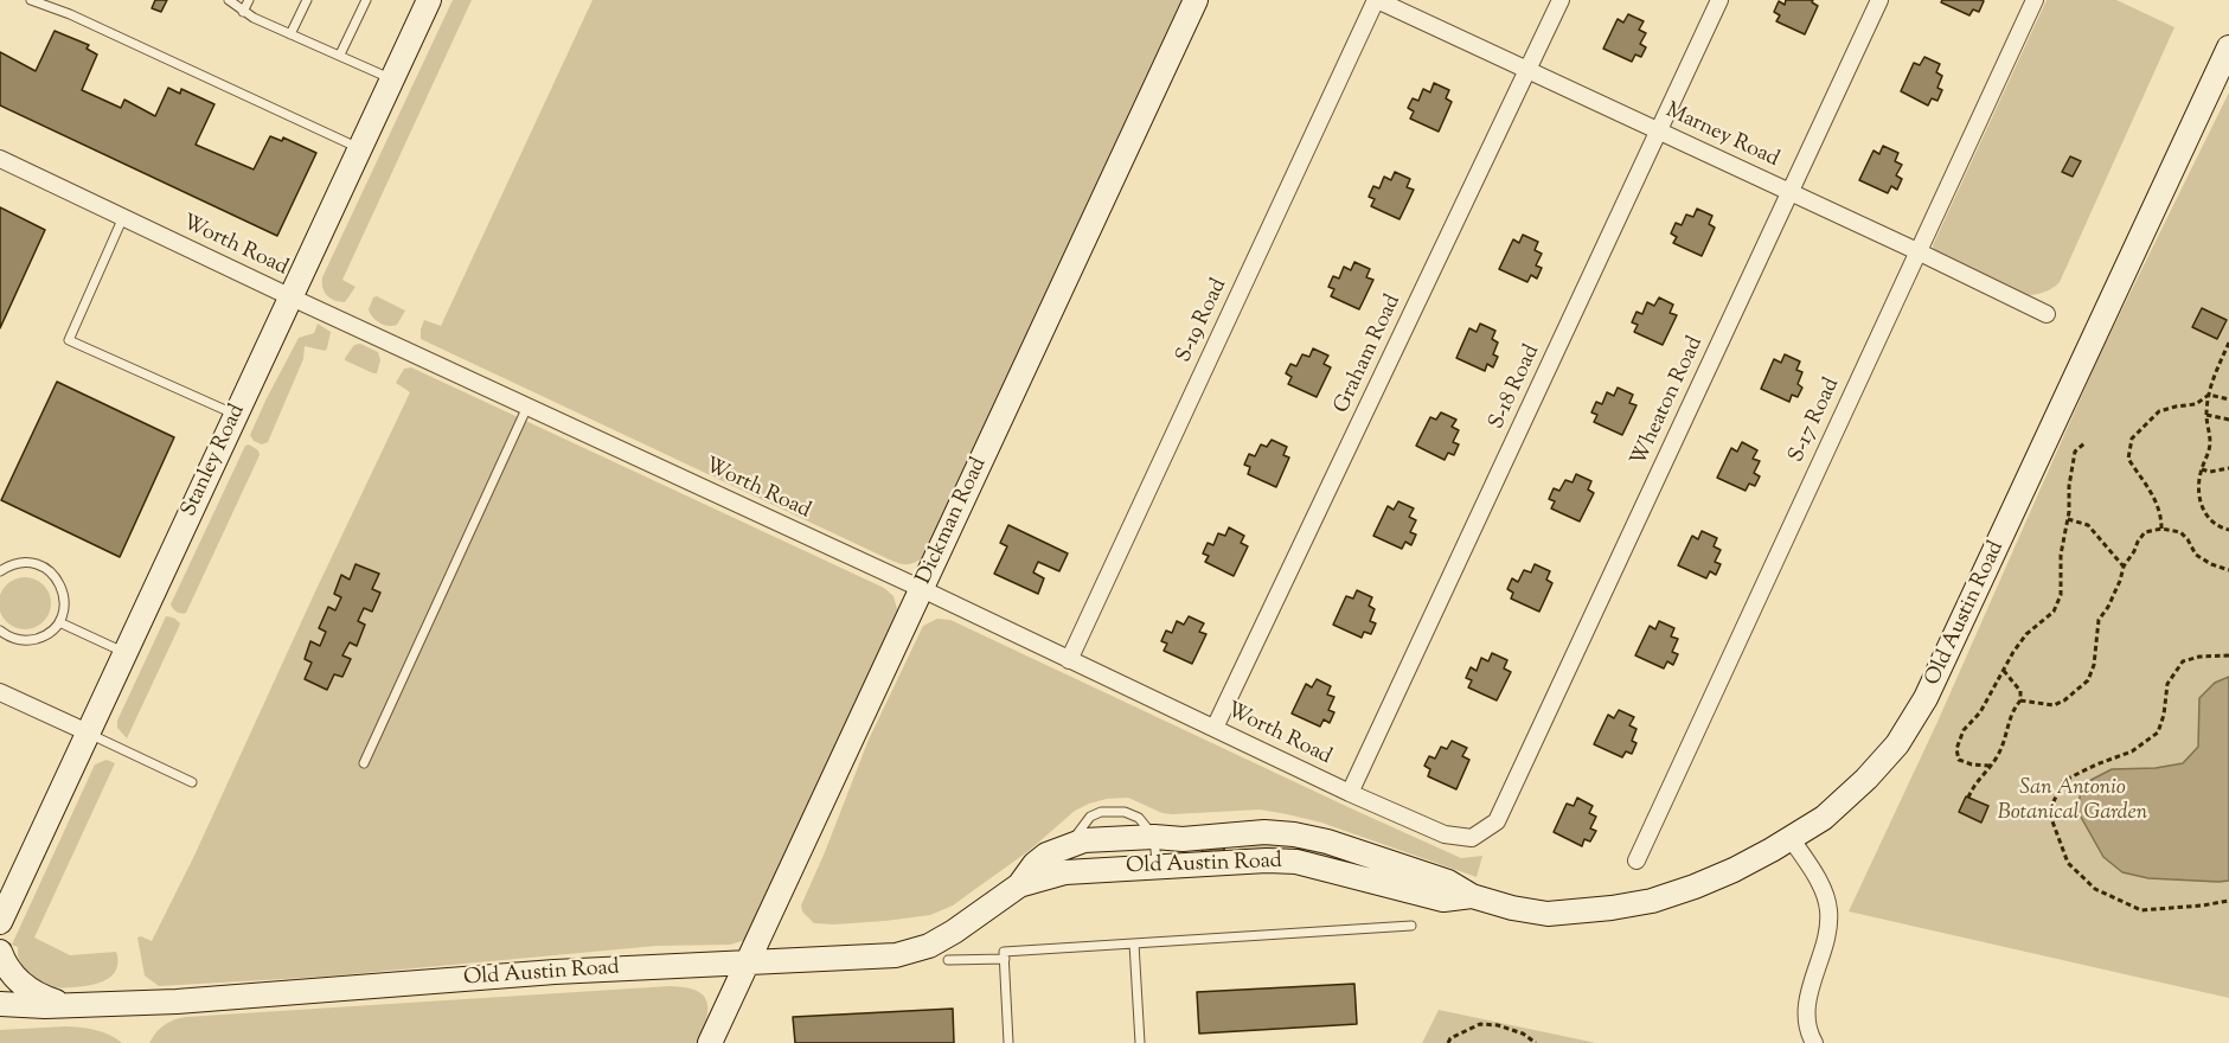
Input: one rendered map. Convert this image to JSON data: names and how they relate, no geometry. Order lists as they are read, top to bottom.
{
  "streets": {
    "street": [
      "Marney Road",
      "Worth Road",
      "S-19 Road",
      "Graham Road",
      "S-18 Road",
      "Wheaton Road",
      "S-17 Road",
      "Stanley Road",
      "Dickman Road",
      "Old Austin Road"
    ]
  },
  "crossings": [
    ["Marney Road", "S-19 Road"],
    ["Marney Road", "Graham Road"],
    ["Marney Road", "S-18 Road"],
    ["Marney Road", "Wheaton Road"],
    ["Marney Road", "S-17 Road"],
    ["Worth Road", "S-19 Road"],
    ["Worth Road", "Graham Road"],
    ["Worth Road", "S-18 Road"],
    ["Worth Road", "Wheaton Road"],
    ["Worth Road", "Stanley Road"],
    ["Worth Road", "Dickman Road"],
    ["Dickman Road", "Old Austin Road"]
  ],
  "parks": ["San Antonio Botanical Garden"]
}
